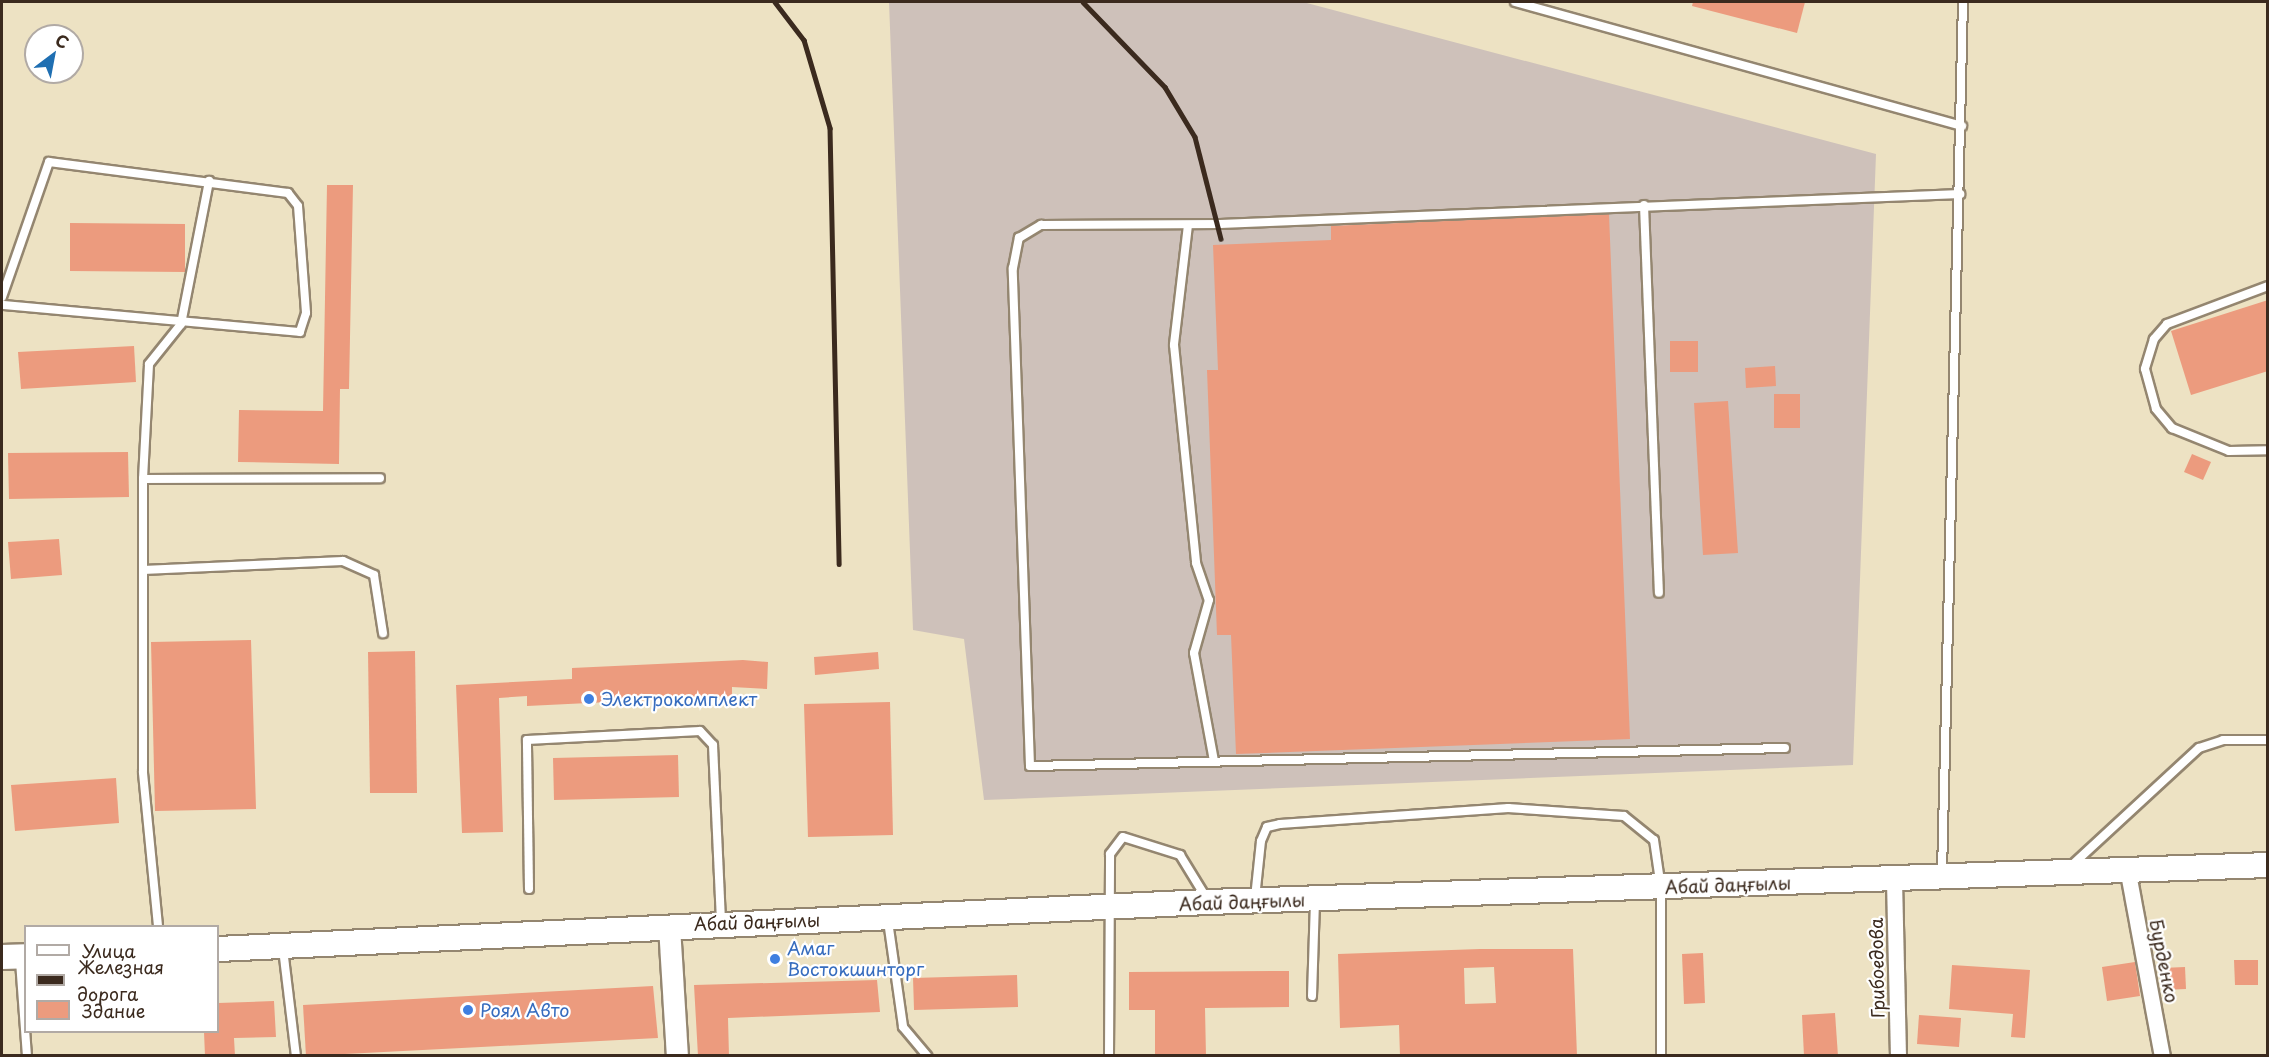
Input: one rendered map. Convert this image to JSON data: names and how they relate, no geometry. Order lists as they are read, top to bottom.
{
  "streets": {
    "main road": ["Абай даңғылы"],
    "street": ["Бурденко", "Грибоедова"]
  },
  "crossings": [
    ["Абай даңғылы", "Бурденко"],
    ["Абай даңғылы", "Грибоедова"]
  ],
  "places": ["Электрокомплект", "Амаг Востокшинторг", "Роял Авто"],
  "legend": ["Улица", "Железная дорога", "Здание"],
  "north": "top right"
}
